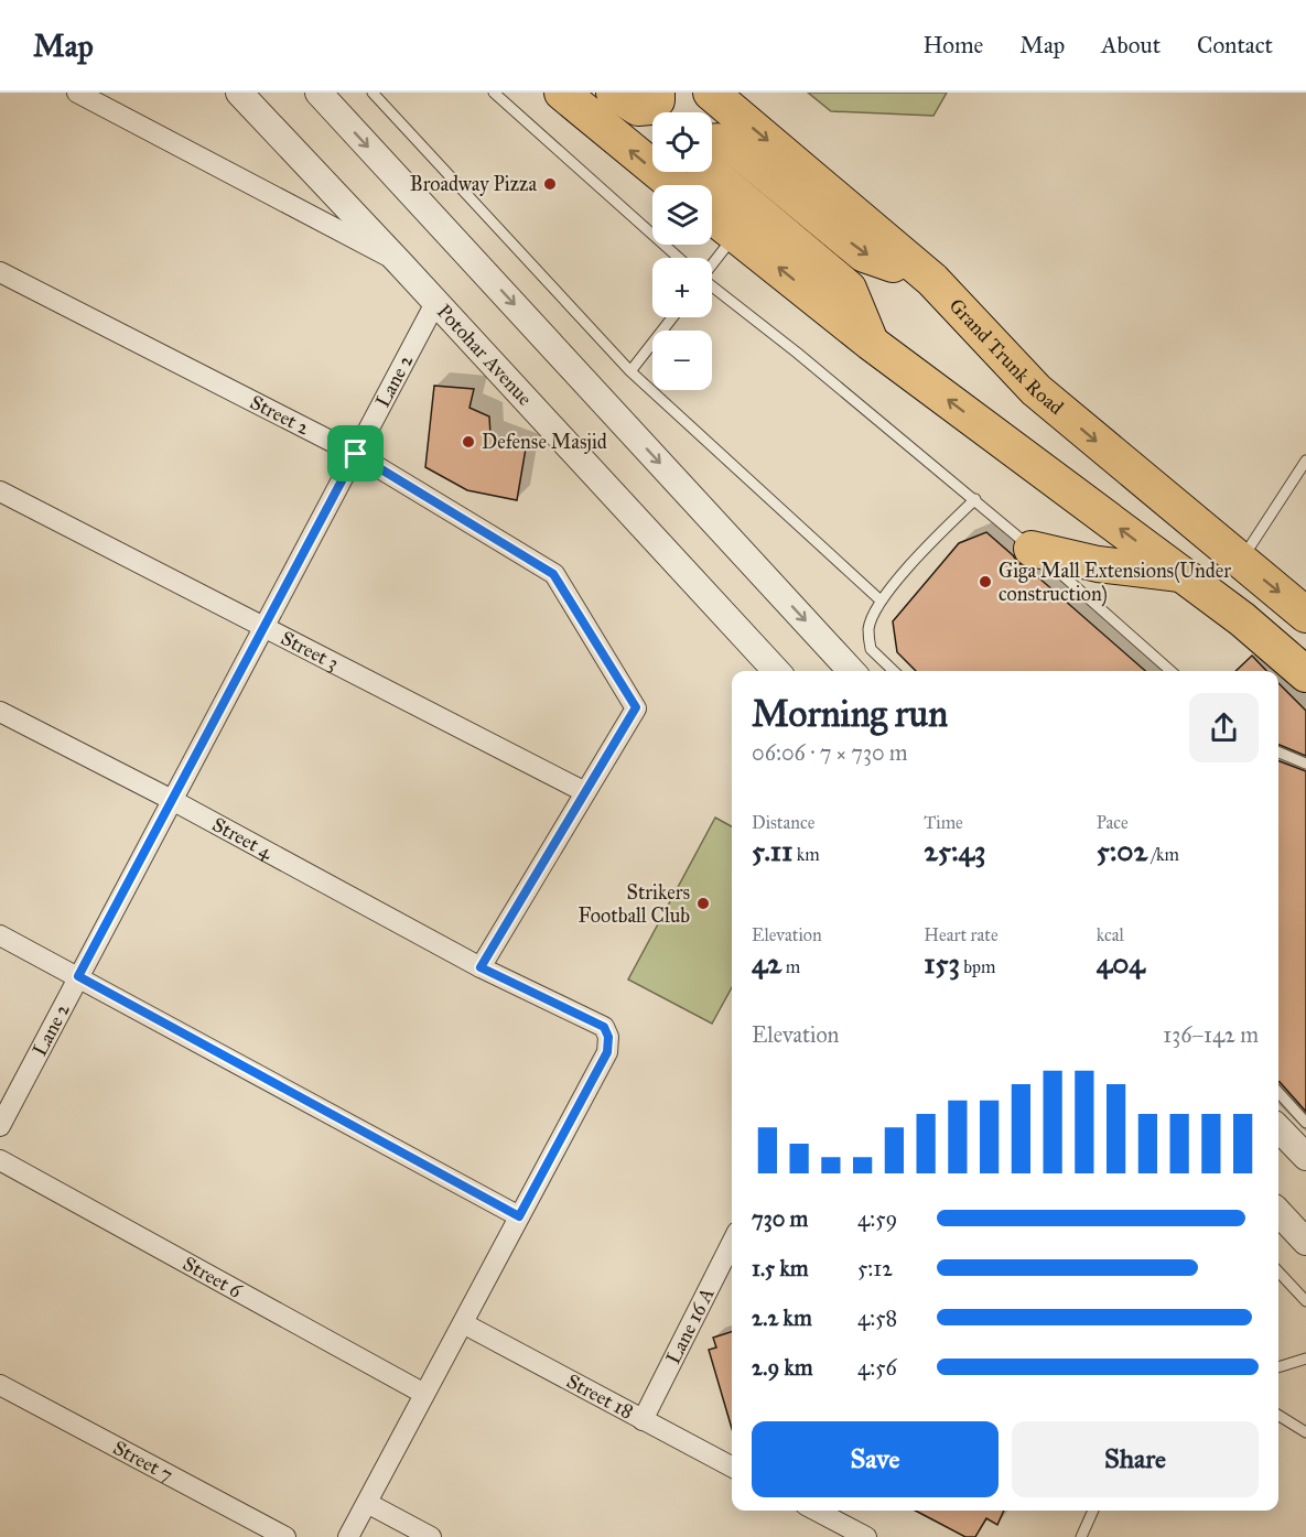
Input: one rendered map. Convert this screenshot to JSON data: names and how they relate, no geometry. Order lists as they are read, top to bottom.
{
  "streets": {
    "highway": ["Grand Trunk Road"],
    "street": [
      "Potohar Avenue",
      "Lane 2",
      "Street 2",
      "Street 3",
      "Street 4",
      "Street 6",
      "Lane 16 A",
      "Street 18",
      "Street 7"
    ]
  },
  "crossings": [
    ["Potohar Avenue", "Lane 2"],
    ["Lane 2", "Street 2"],
    ["Lane 2", "Street 3"],
    ["Lane 2", "Street 4"],
    ["Street 2", "Street 3"],
    ["Street 4", "Street 6"],
    ["Street 4", "Street 18"],
    ["Lane 16 A", "Street 18"]
  ],
  "places": [
    "Broadway Pizza",
    "Defense Masjid",
    "Giga Mall Extensions(Under construction)",
    "Strikers Football Club"
  ],
  "page": {
    "header": "Map",
    "nav": [
      "Home",
      "Map",
      "About",
      "Contact"
    ],
    "map_buttons": ["+", "−"],
    "heading": ["Morning run", "06:06 · 7 × 730 m"],
    "stats": [
      ["Distance", "5.11 km"],
      ["Time", "25:43"],
      ["Pace", "5:02 /km"],
      ["Elevation", "42 m"],
      ["Heart rate", "153 bpm"],
      ["kcal", "404"]
    ],
    "chart": ["Elevation", "136–142 m"],
    "list": [
      {
        "name": "730 m",
        "note": "4:59"
      },
      {
        "name": "1.5 km",
        "note": "5:12"
      },
      {
        "name": "2.2 km",
        "note": "4:58"
      },
      {
        "name": "2.9 km",
        "note": "4:56"
      }
    ],
    "buttons": ["Save", "Share"]
  }
}
